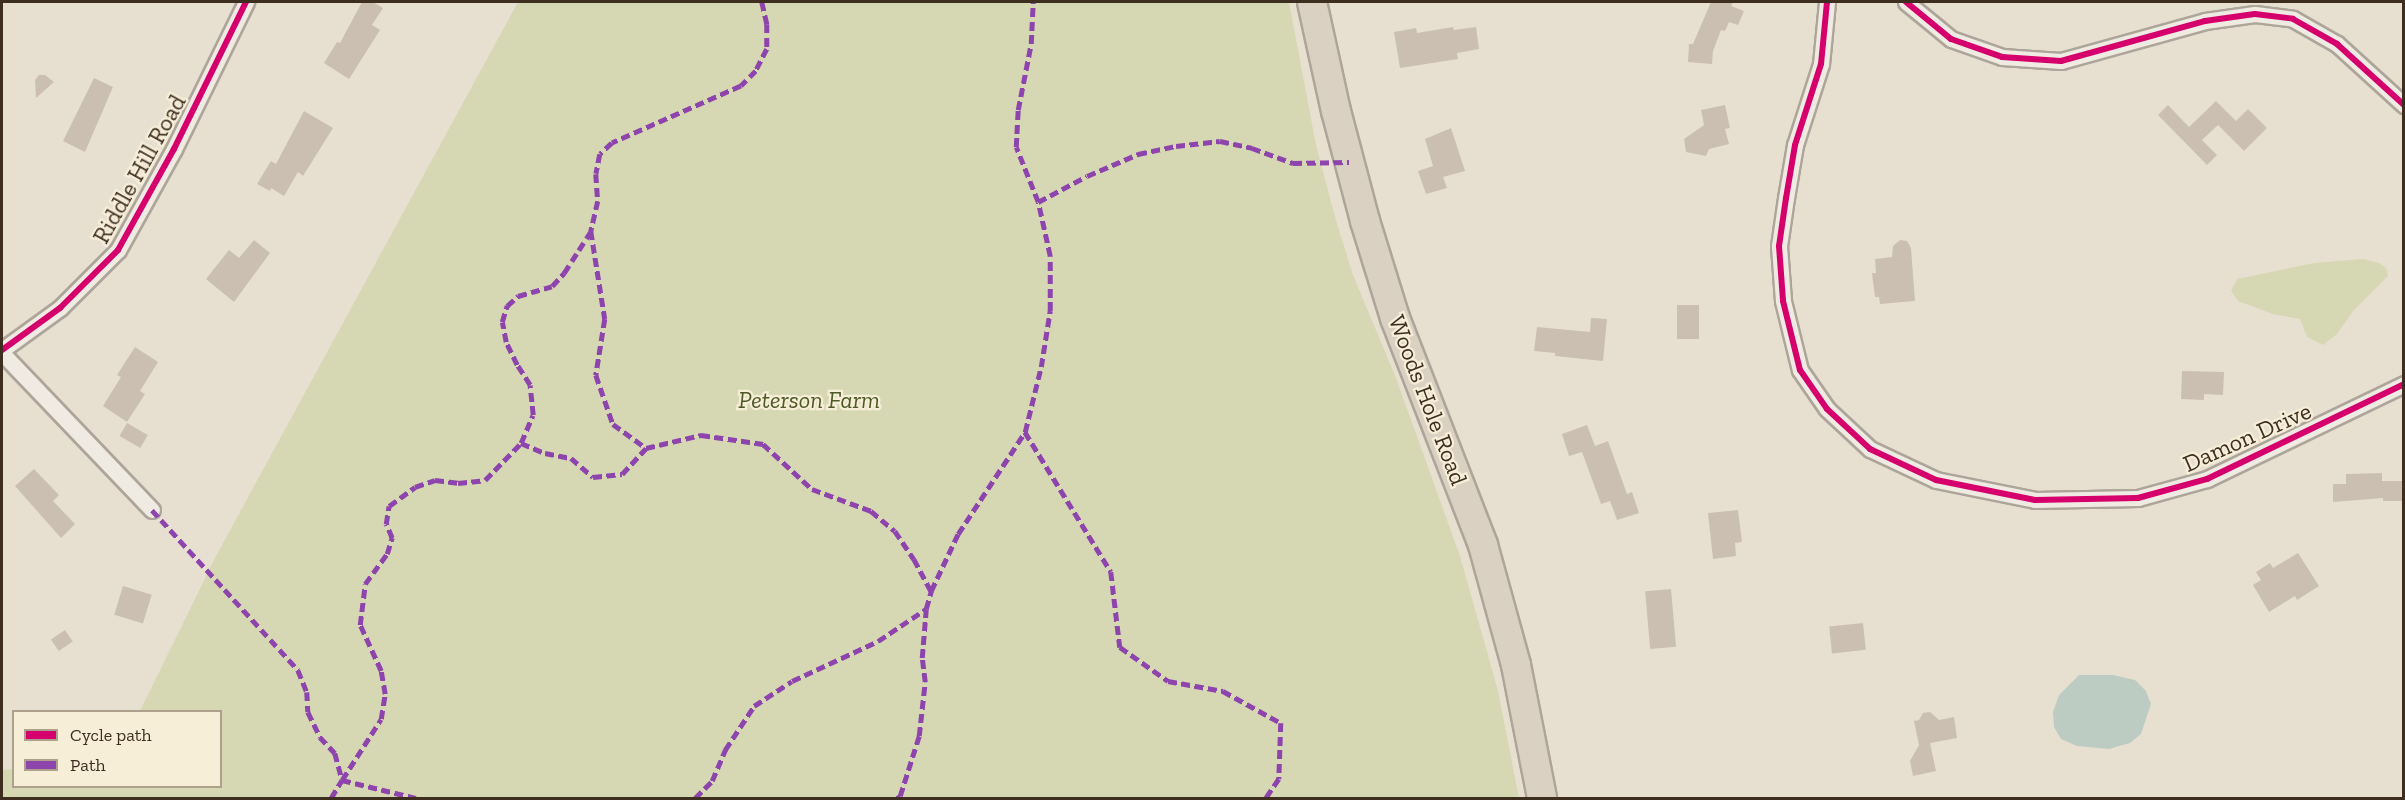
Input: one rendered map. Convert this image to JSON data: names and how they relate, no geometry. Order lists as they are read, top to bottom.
{
  "streets": {
    "highway": ["Woods Hole Road"],
    "street": ["Riddle Hill Road", "Damon Drive"]
  },
  "parks": ["Peterson Farm"],
  "legend": ["Cycle path", "Path"]
}
